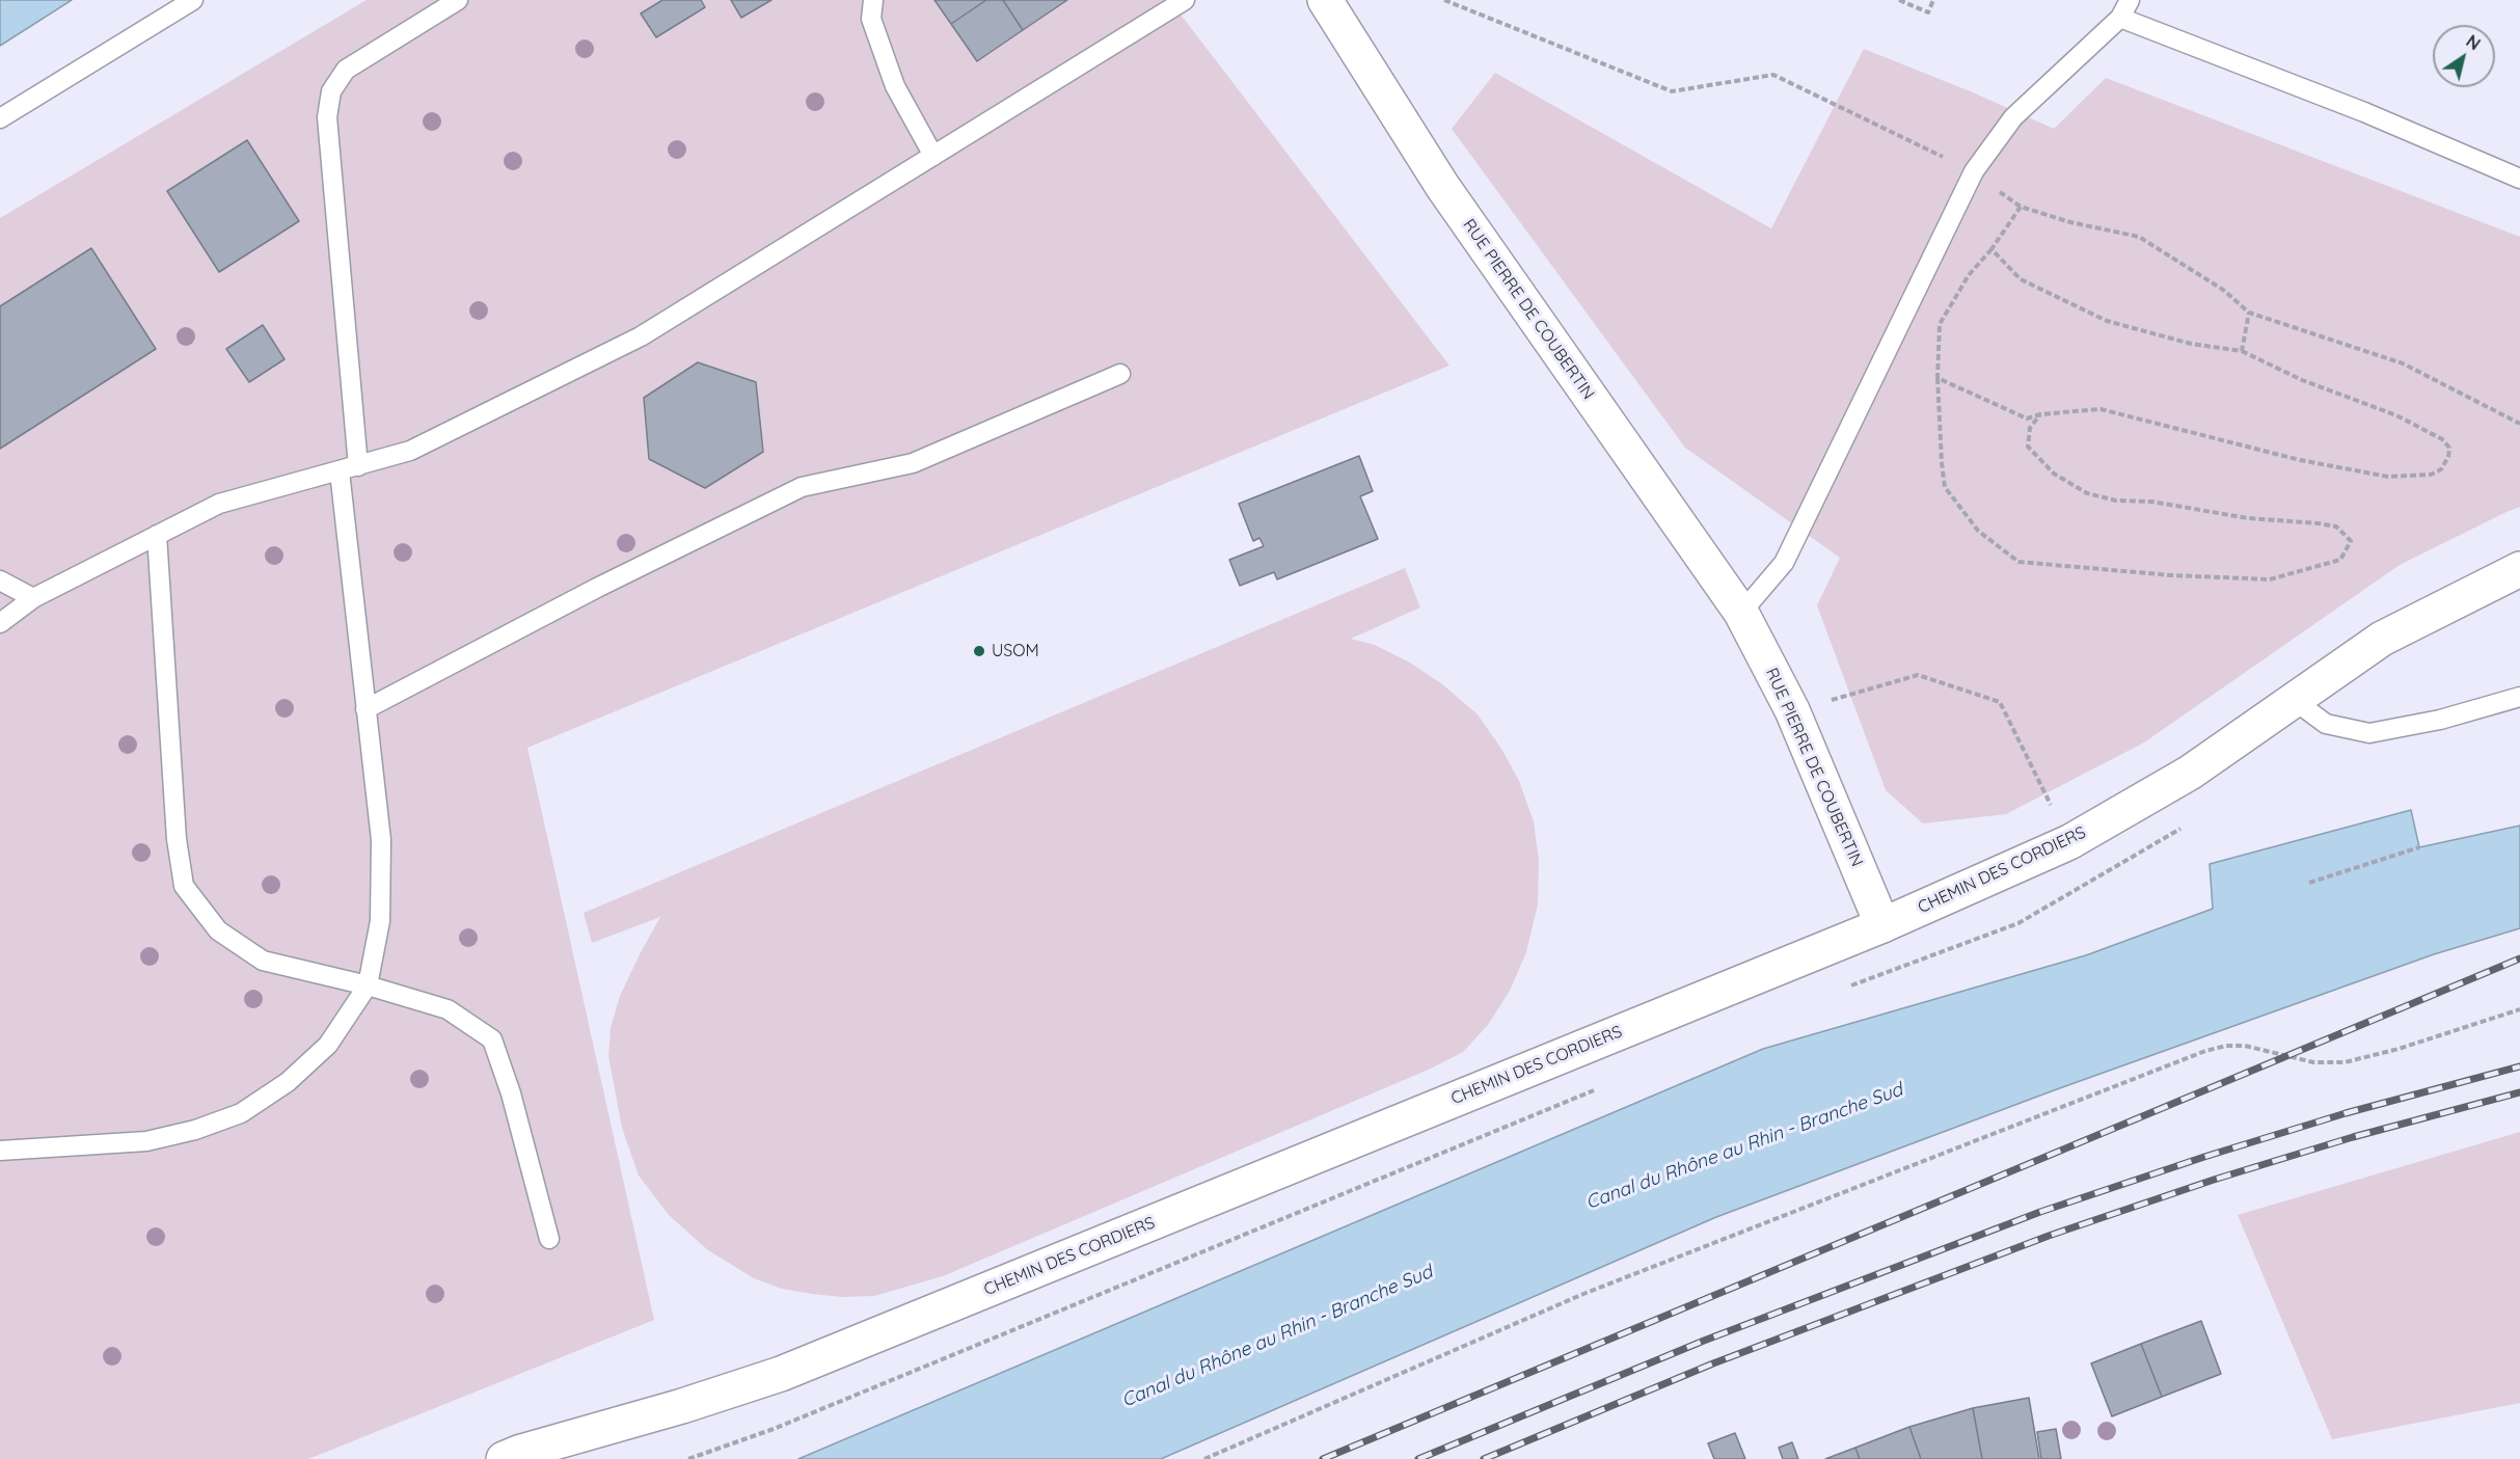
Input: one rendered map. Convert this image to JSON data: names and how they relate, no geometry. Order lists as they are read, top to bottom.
{
  "streets": {
    "street": ["RUE PIERRE DE COUBERTIN", "CHEMIN DES CORDIERS"]
  },
  "crossings": [
    ["RUE PIERRE DE COUBERTIN", "CHEMIN DES CORDIERS"]
  ],
  "water": ["Canal du Rhône au Rhin - Branche Sud"],
  "places": ["USOM"],
  "north": "top right"
}
